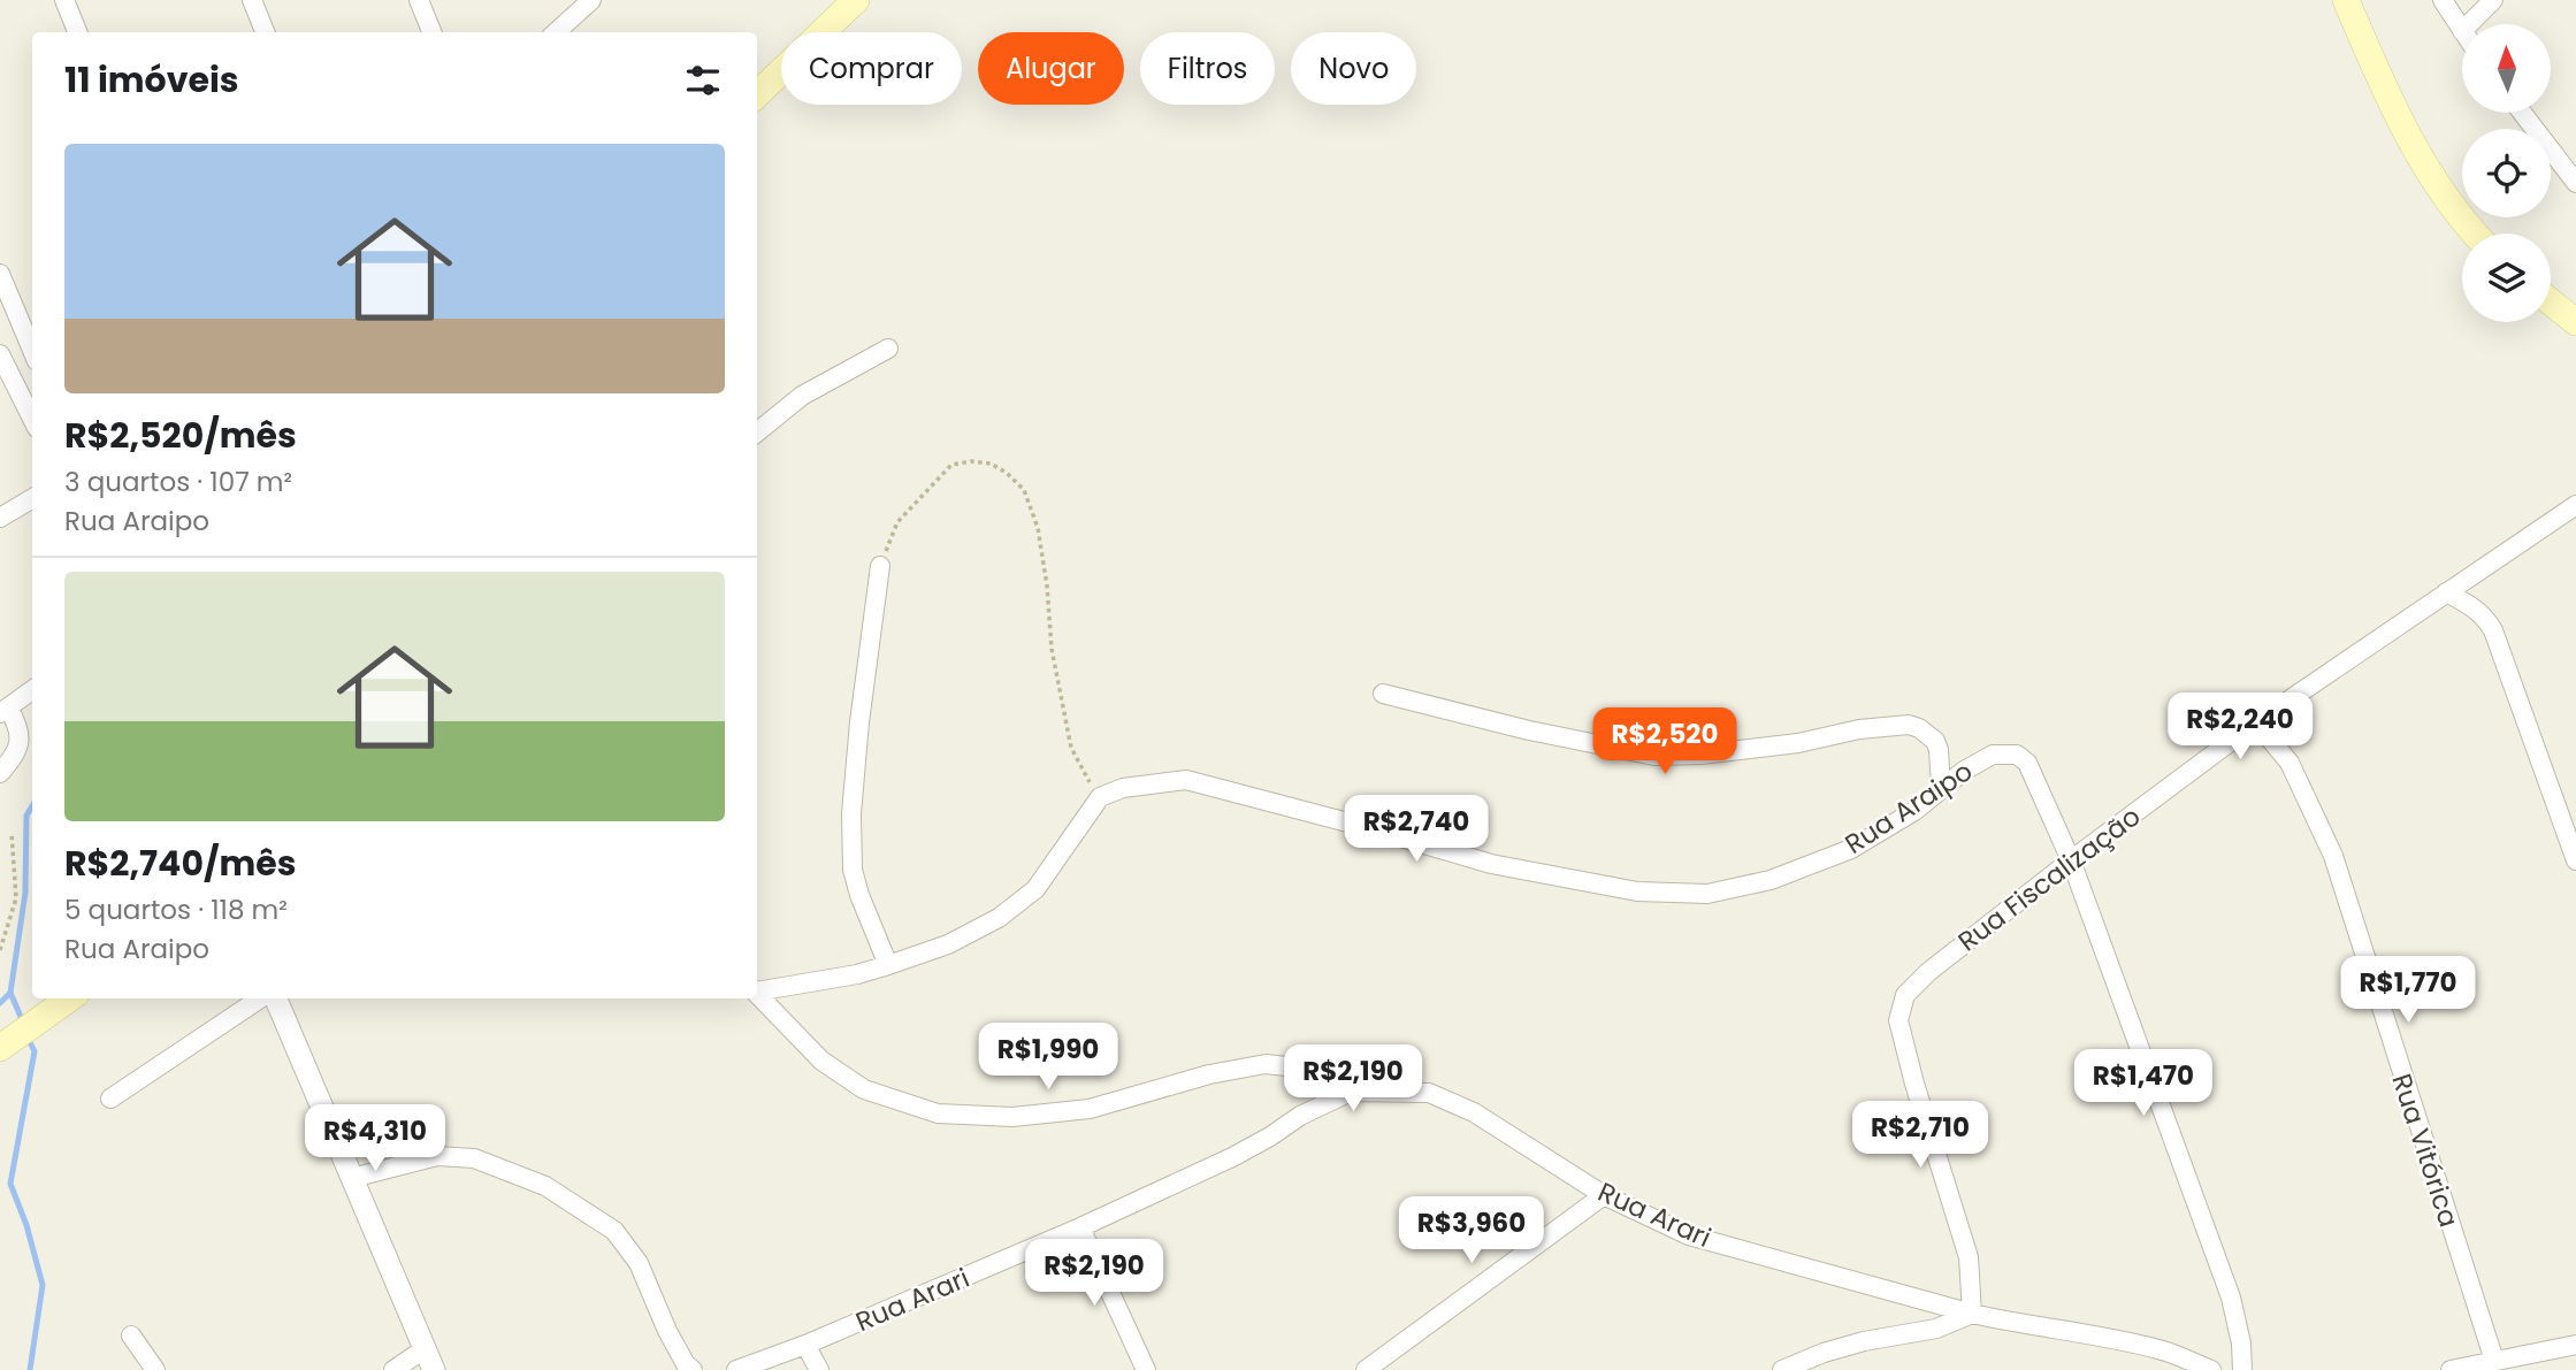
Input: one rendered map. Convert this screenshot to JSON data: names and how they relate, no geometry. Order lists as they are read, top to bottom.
{
  "streets": {
    "street": [
      "Rua Araipo",
      "Rua Fiscalização",
      "Rua Vitórica",
      "Rua Arari"
    ]
  },
  "crossings": [
    ["Rua Araipo", "Rua Fiscalização"],
    ["Rua Fiscalização", "Rua Vitórica"],
    ["Rua Fiscalização", "Rua Arari"]
  ],
  "north": "top",
  "page": {
    "chip": [
      "Comprar",
      "Alugar",
      "Filtros",
      "Novo"
    ],
    "heading": "11 imóveis",
    "list": [
      {
        "name": "R$2,520/mês",
        "note": "3 quartos · 107 m² · Rua Araipo"
      },
      {
        "name": "R$2,740/mês",
        "note": "5 quartos · 118 m² · Rua Araipo"
      }
    ],
    "price": [
      "R$2,240",
      "R$2,520",
      "R$2,740",
      "R$1,770",
      "R$1,990",
      "R$2,190",
      "R$1,470",
      "R$2,710",
      "R$4,310",
      "R$3,960",
      "R$2,190"
    ]
  }
}
